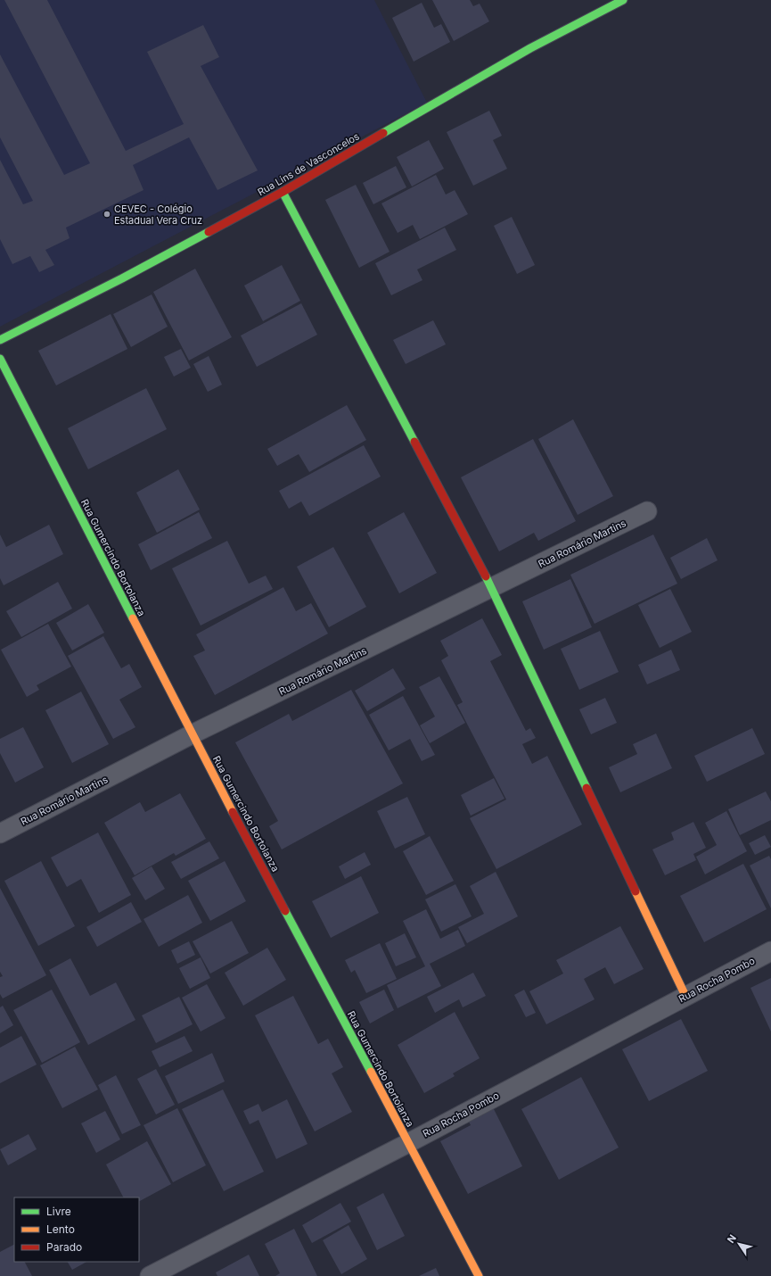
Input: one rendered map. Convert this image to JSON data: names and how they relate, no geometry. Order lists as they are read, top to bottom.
{
  "streets": {
    "street": [
      "Rua Lins de Vasconcelos",
      "Rua Romário Martins",
      "Rua Gumercindo Bortolanza",
      "Rua Rocha Pombo"
    ]
  },
  "crossings": [
    ["Rua Romário Martins", "Rua Gumercindo Bortolanza"],
    ["Rua Gumercindo Bortolanza", "Rua Rocha Pombo"]
  ],
  "places": ["CEVEC - Colégio Estadual Vera Cruz"],
  "legend": ["Livre", "Lento", "Parado"],
  "north": "top left"
}
